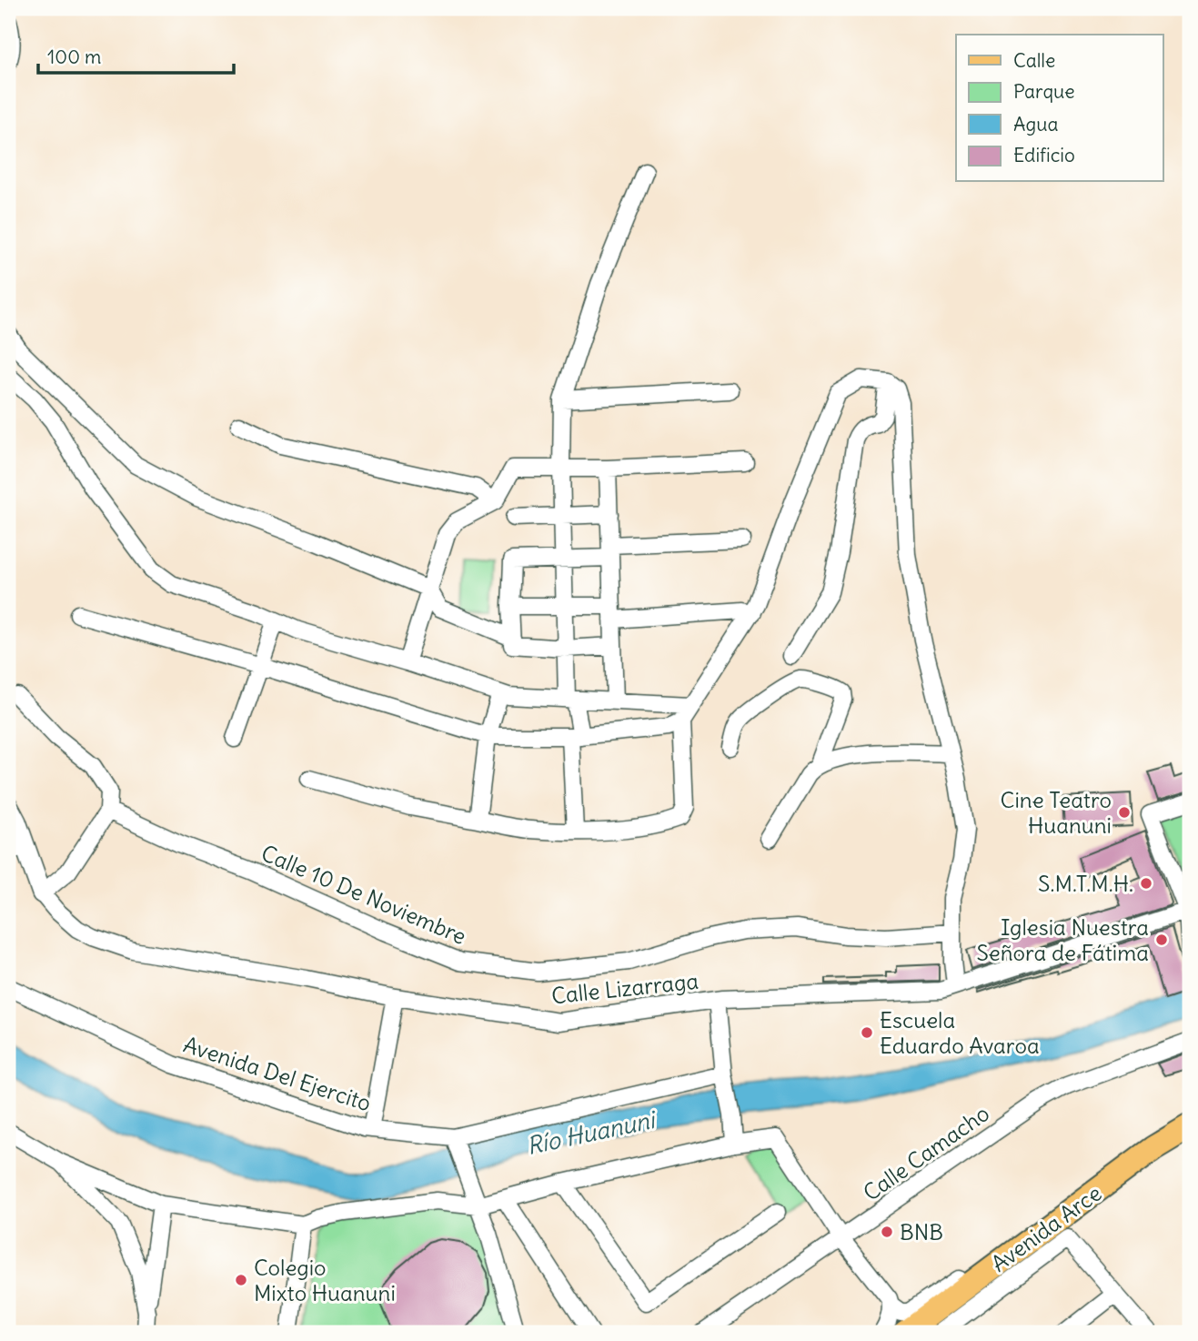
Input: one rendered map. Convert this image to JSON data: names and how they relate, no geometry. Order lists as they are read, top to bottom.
{
  "streets": {
    "main road": ["Avenida Arce"],
    "street": [
      "Calle 10 De Noviembre",
      "Calle Lizarraga",
      "Avenida Del Ejercito",
      "Calle Camacho"
    ]
  },
  "water": ["Río Huanuni"],
  "places": [
    "Cine Teatro Huanuni",
    "S.M.T.M.H.",
    "Iglesia Nuestra Señora de Fátima",
    "Escuela Eduardo Avaroa",
    "BNB",
    "Colegio Mixto Huanuni"
  ],
  "legend": [
    "Calle",
    "Parque",
    "Agua",
    "Edificio"
  ],
  "scale_bar": "100 m"
}
